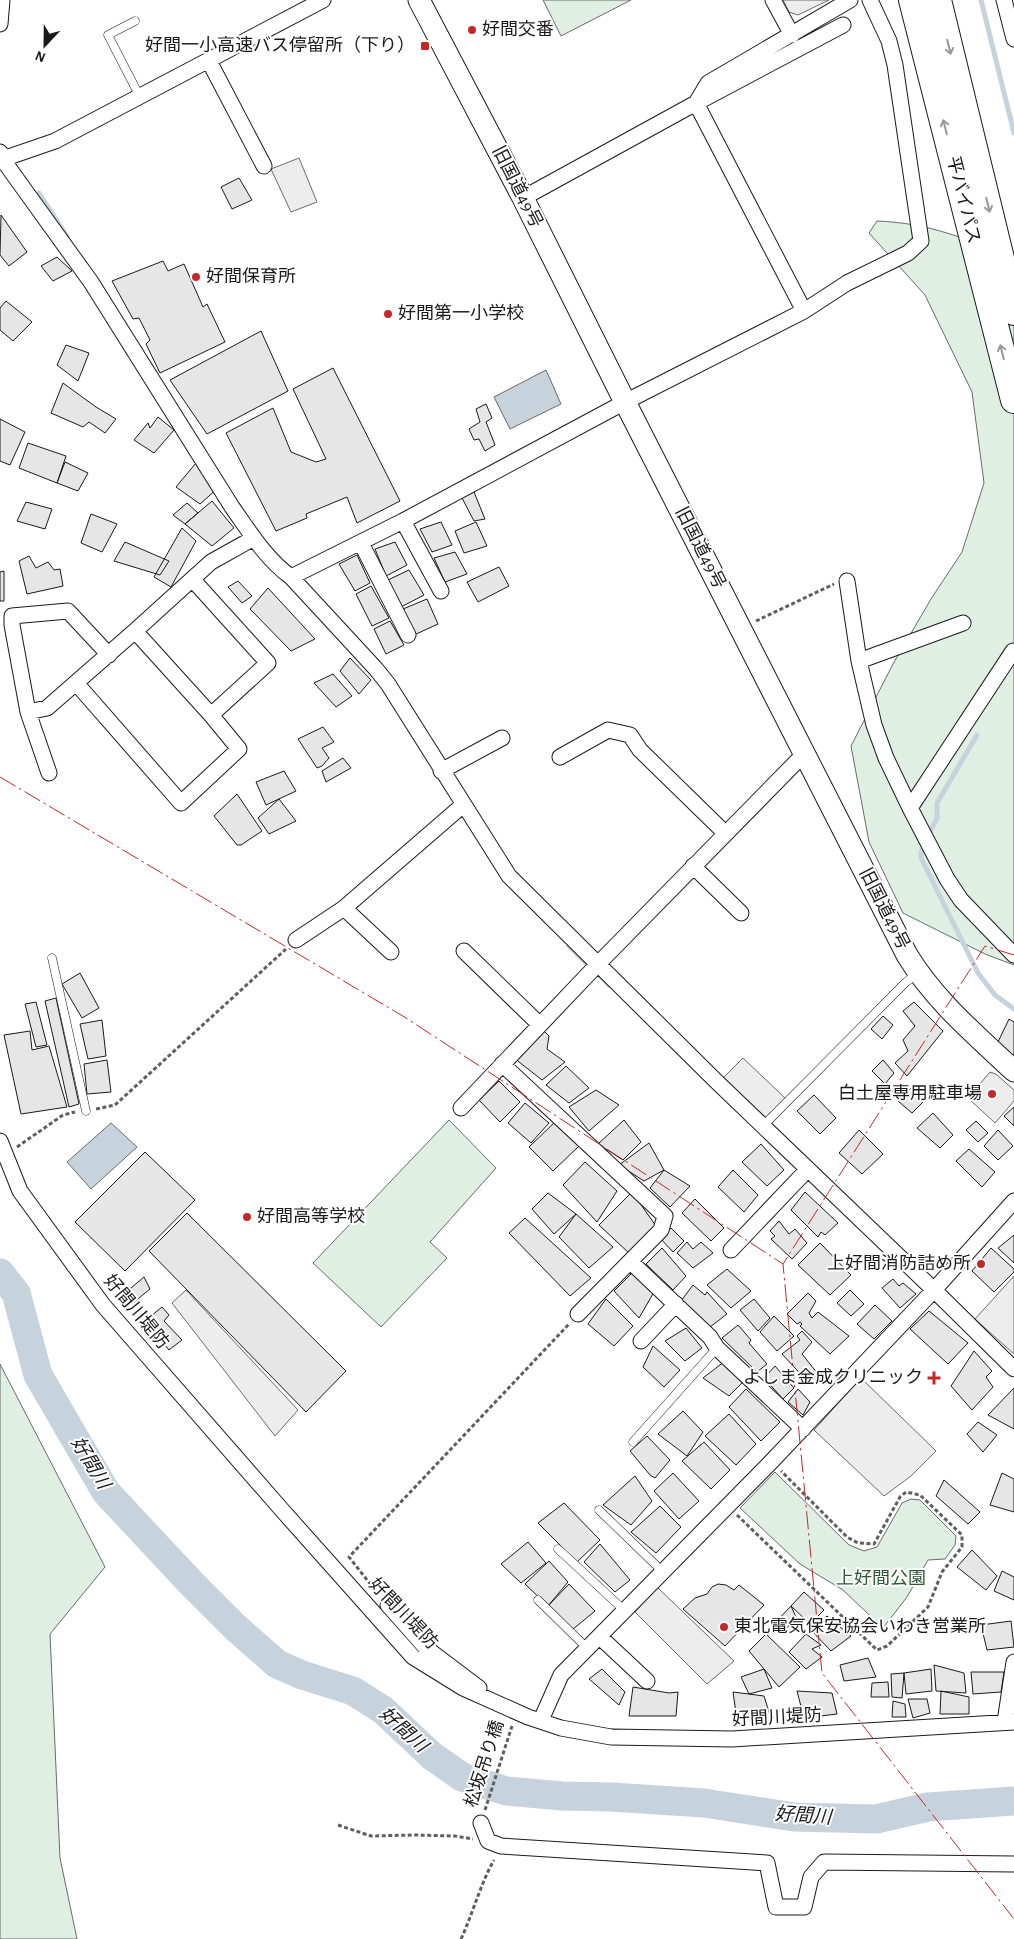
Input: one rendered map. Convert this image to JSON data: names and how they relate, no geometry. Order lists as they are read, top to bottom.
{
  "streets": {
    "highway": ["平バイパス"],
    "street": ["旧国道49号", "好間川堤防"],
    "path": ["松坂吊り橋"]
  },
  "water": ["好間川"],
  "parks": ["上好間公園"],
  "places": {
    "other": [
      "好間交番",
      "好間保育所",
      "好間第一小学校",
      "白土屋専用駐車場",
      "好間高等学校",
      "上好間消防詰め所",
      "東北電気保安協会いわき営業所"
    ],
    "transit": ["好間一小高速バス停留所（下り）"],
    "health": ["よしま金成クリニック"]
  },
  "north": "bottom"
}
